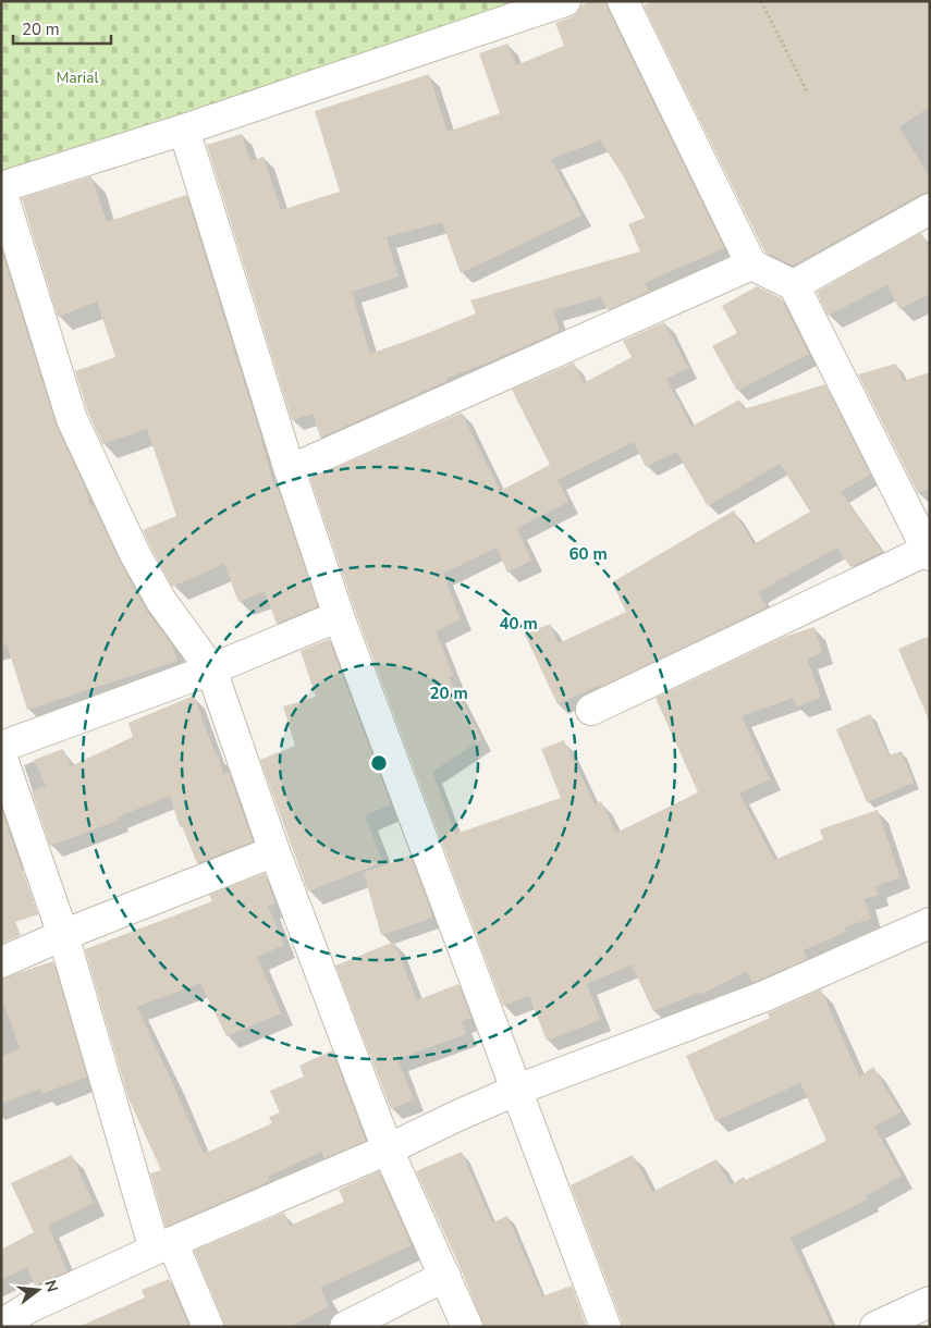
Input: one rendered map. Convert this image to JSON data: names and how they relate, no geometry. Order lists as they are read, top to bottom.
{
  "parks": ["Marial"],
  "scale_bar": "20 m",
  "north": "right",
  "rings": ["60 m", "40 m", "20 m"]
}
